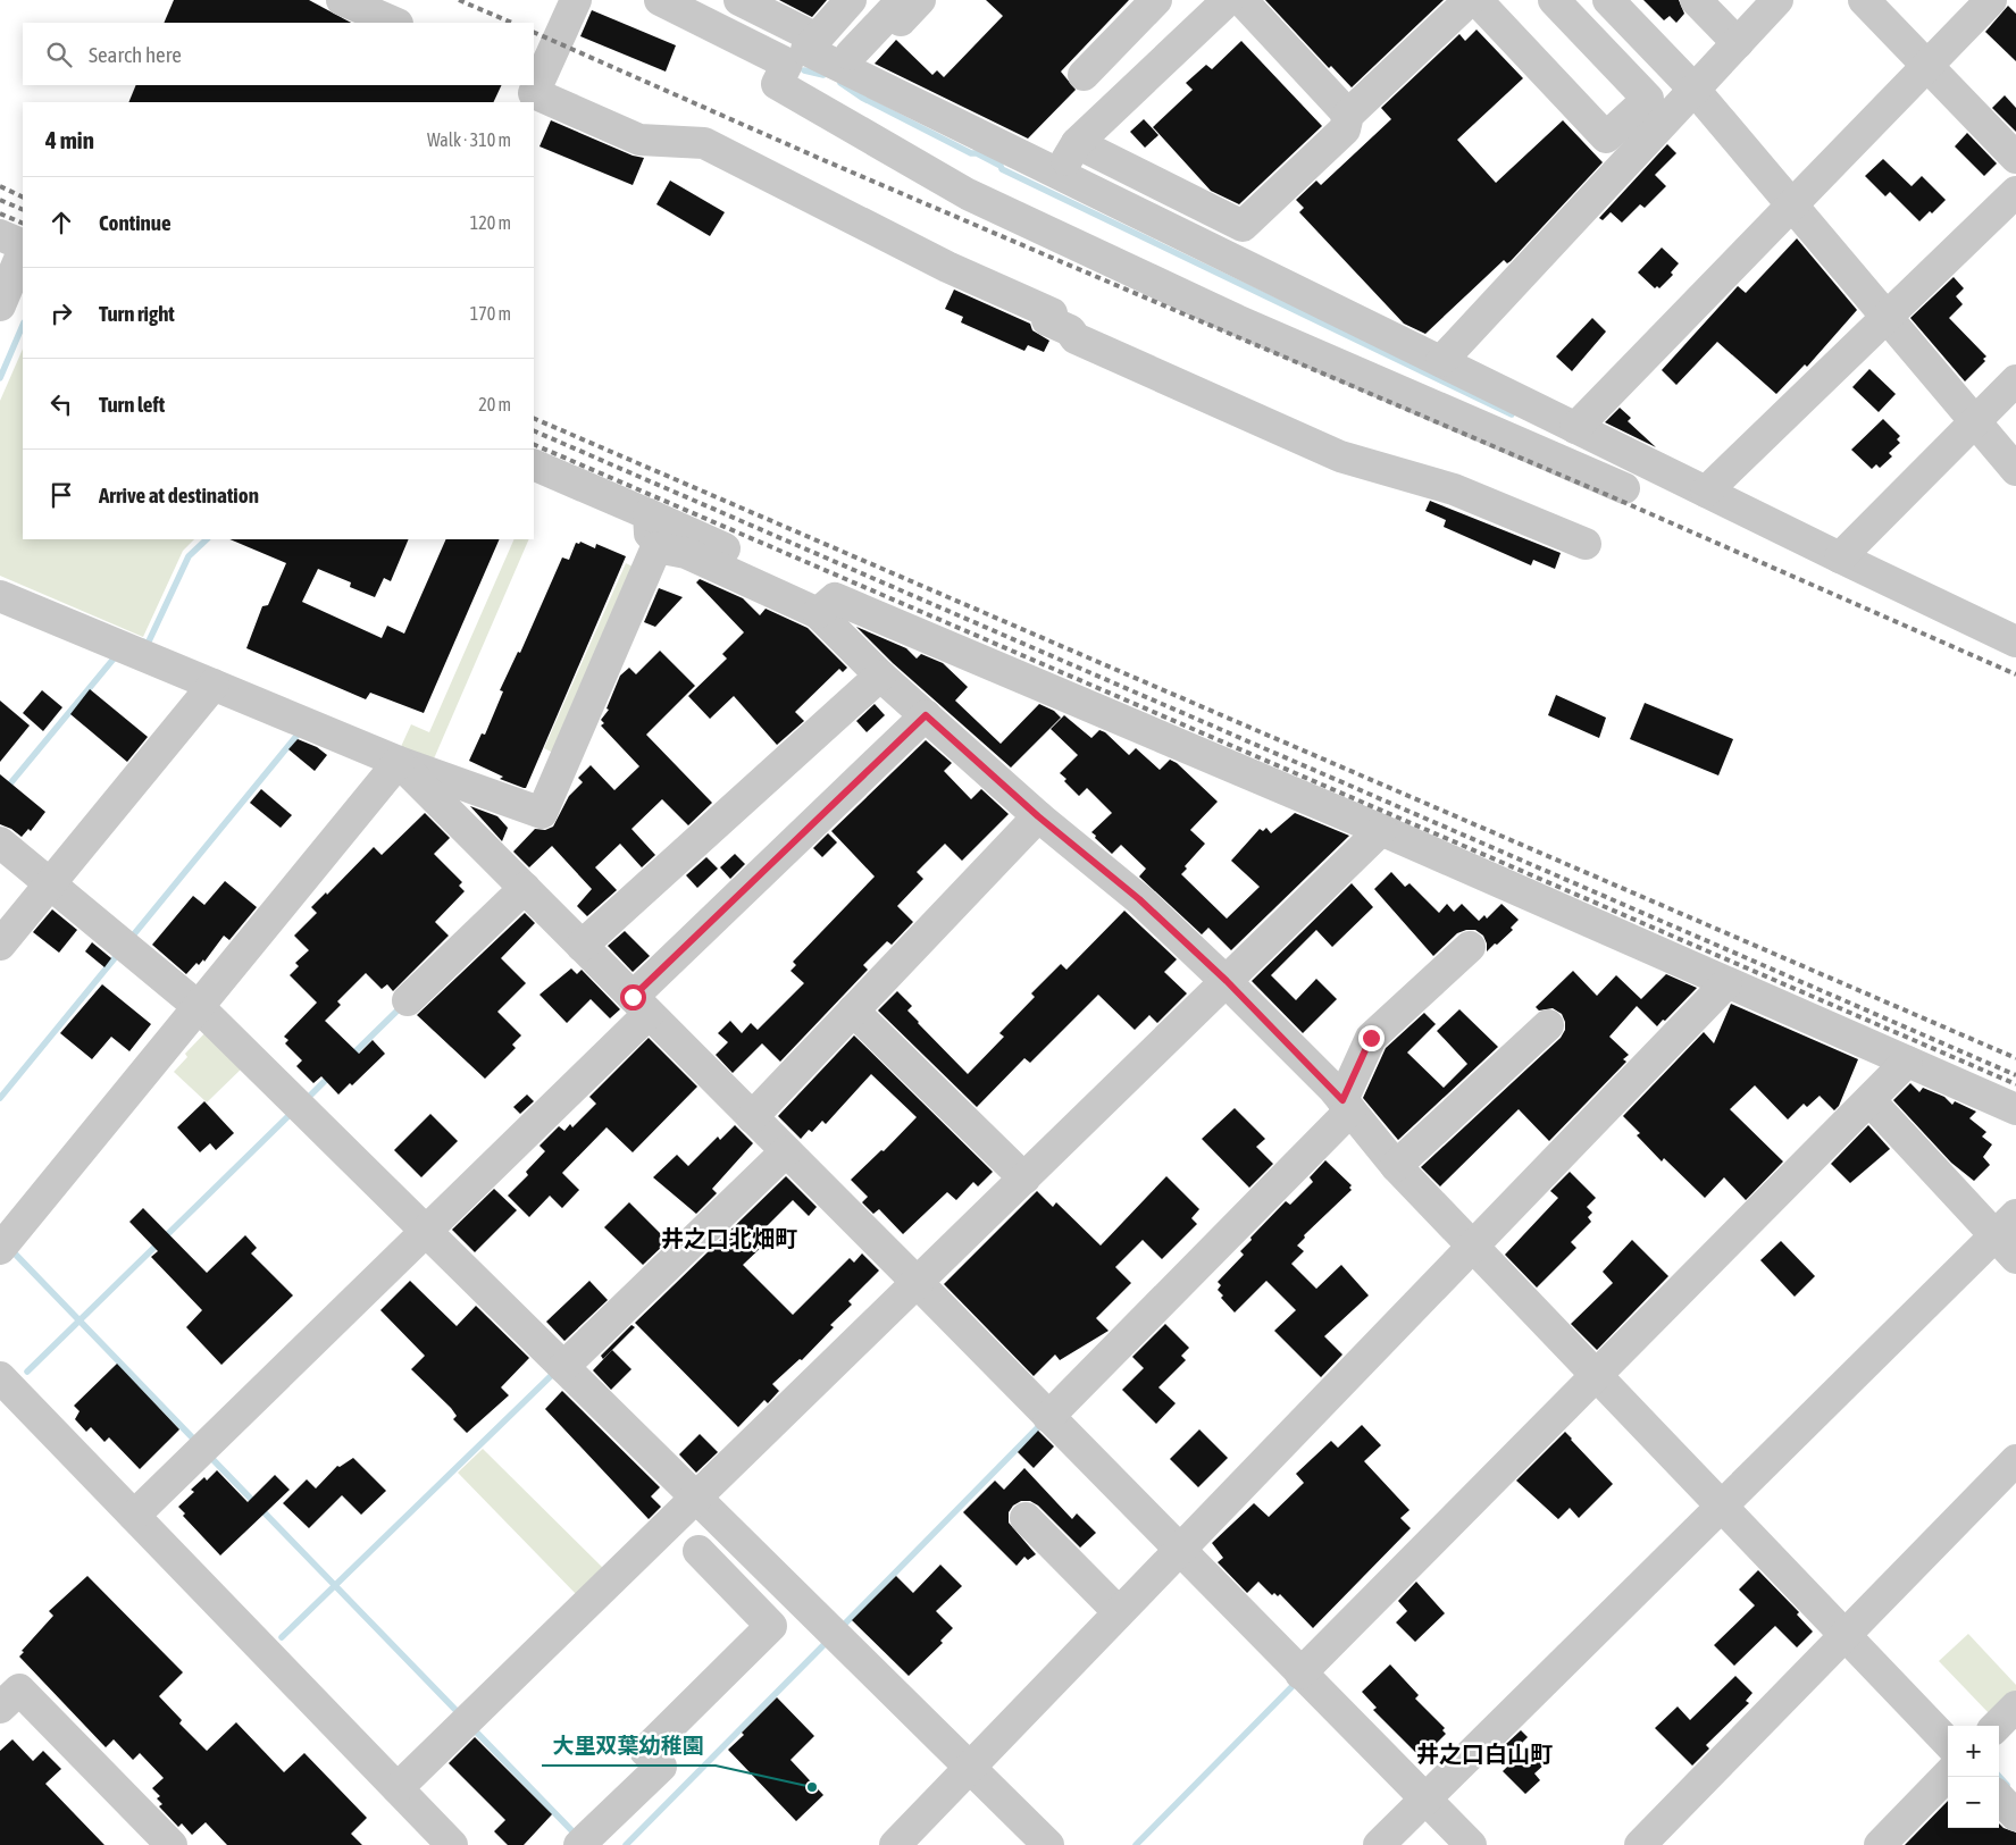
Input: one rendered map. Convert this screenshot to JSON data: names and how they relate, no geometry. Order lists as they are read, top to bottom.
{
  "districts": ["井之口北畑町", "井之口白山町"],
  "places": ["大里双葉幼稚園"],
  "page": {
    "search": "Search here",
    "heading": ["4 min", "Walk · 310 m"],
    "list": [
      ["Continue", "120 m"],
      ["Turn right", "170 m"],
      ["Turn left", "20 m"],
      "Arrive at destination"
    ],
    "map_buttons": ["+", "−"]
  }
}
